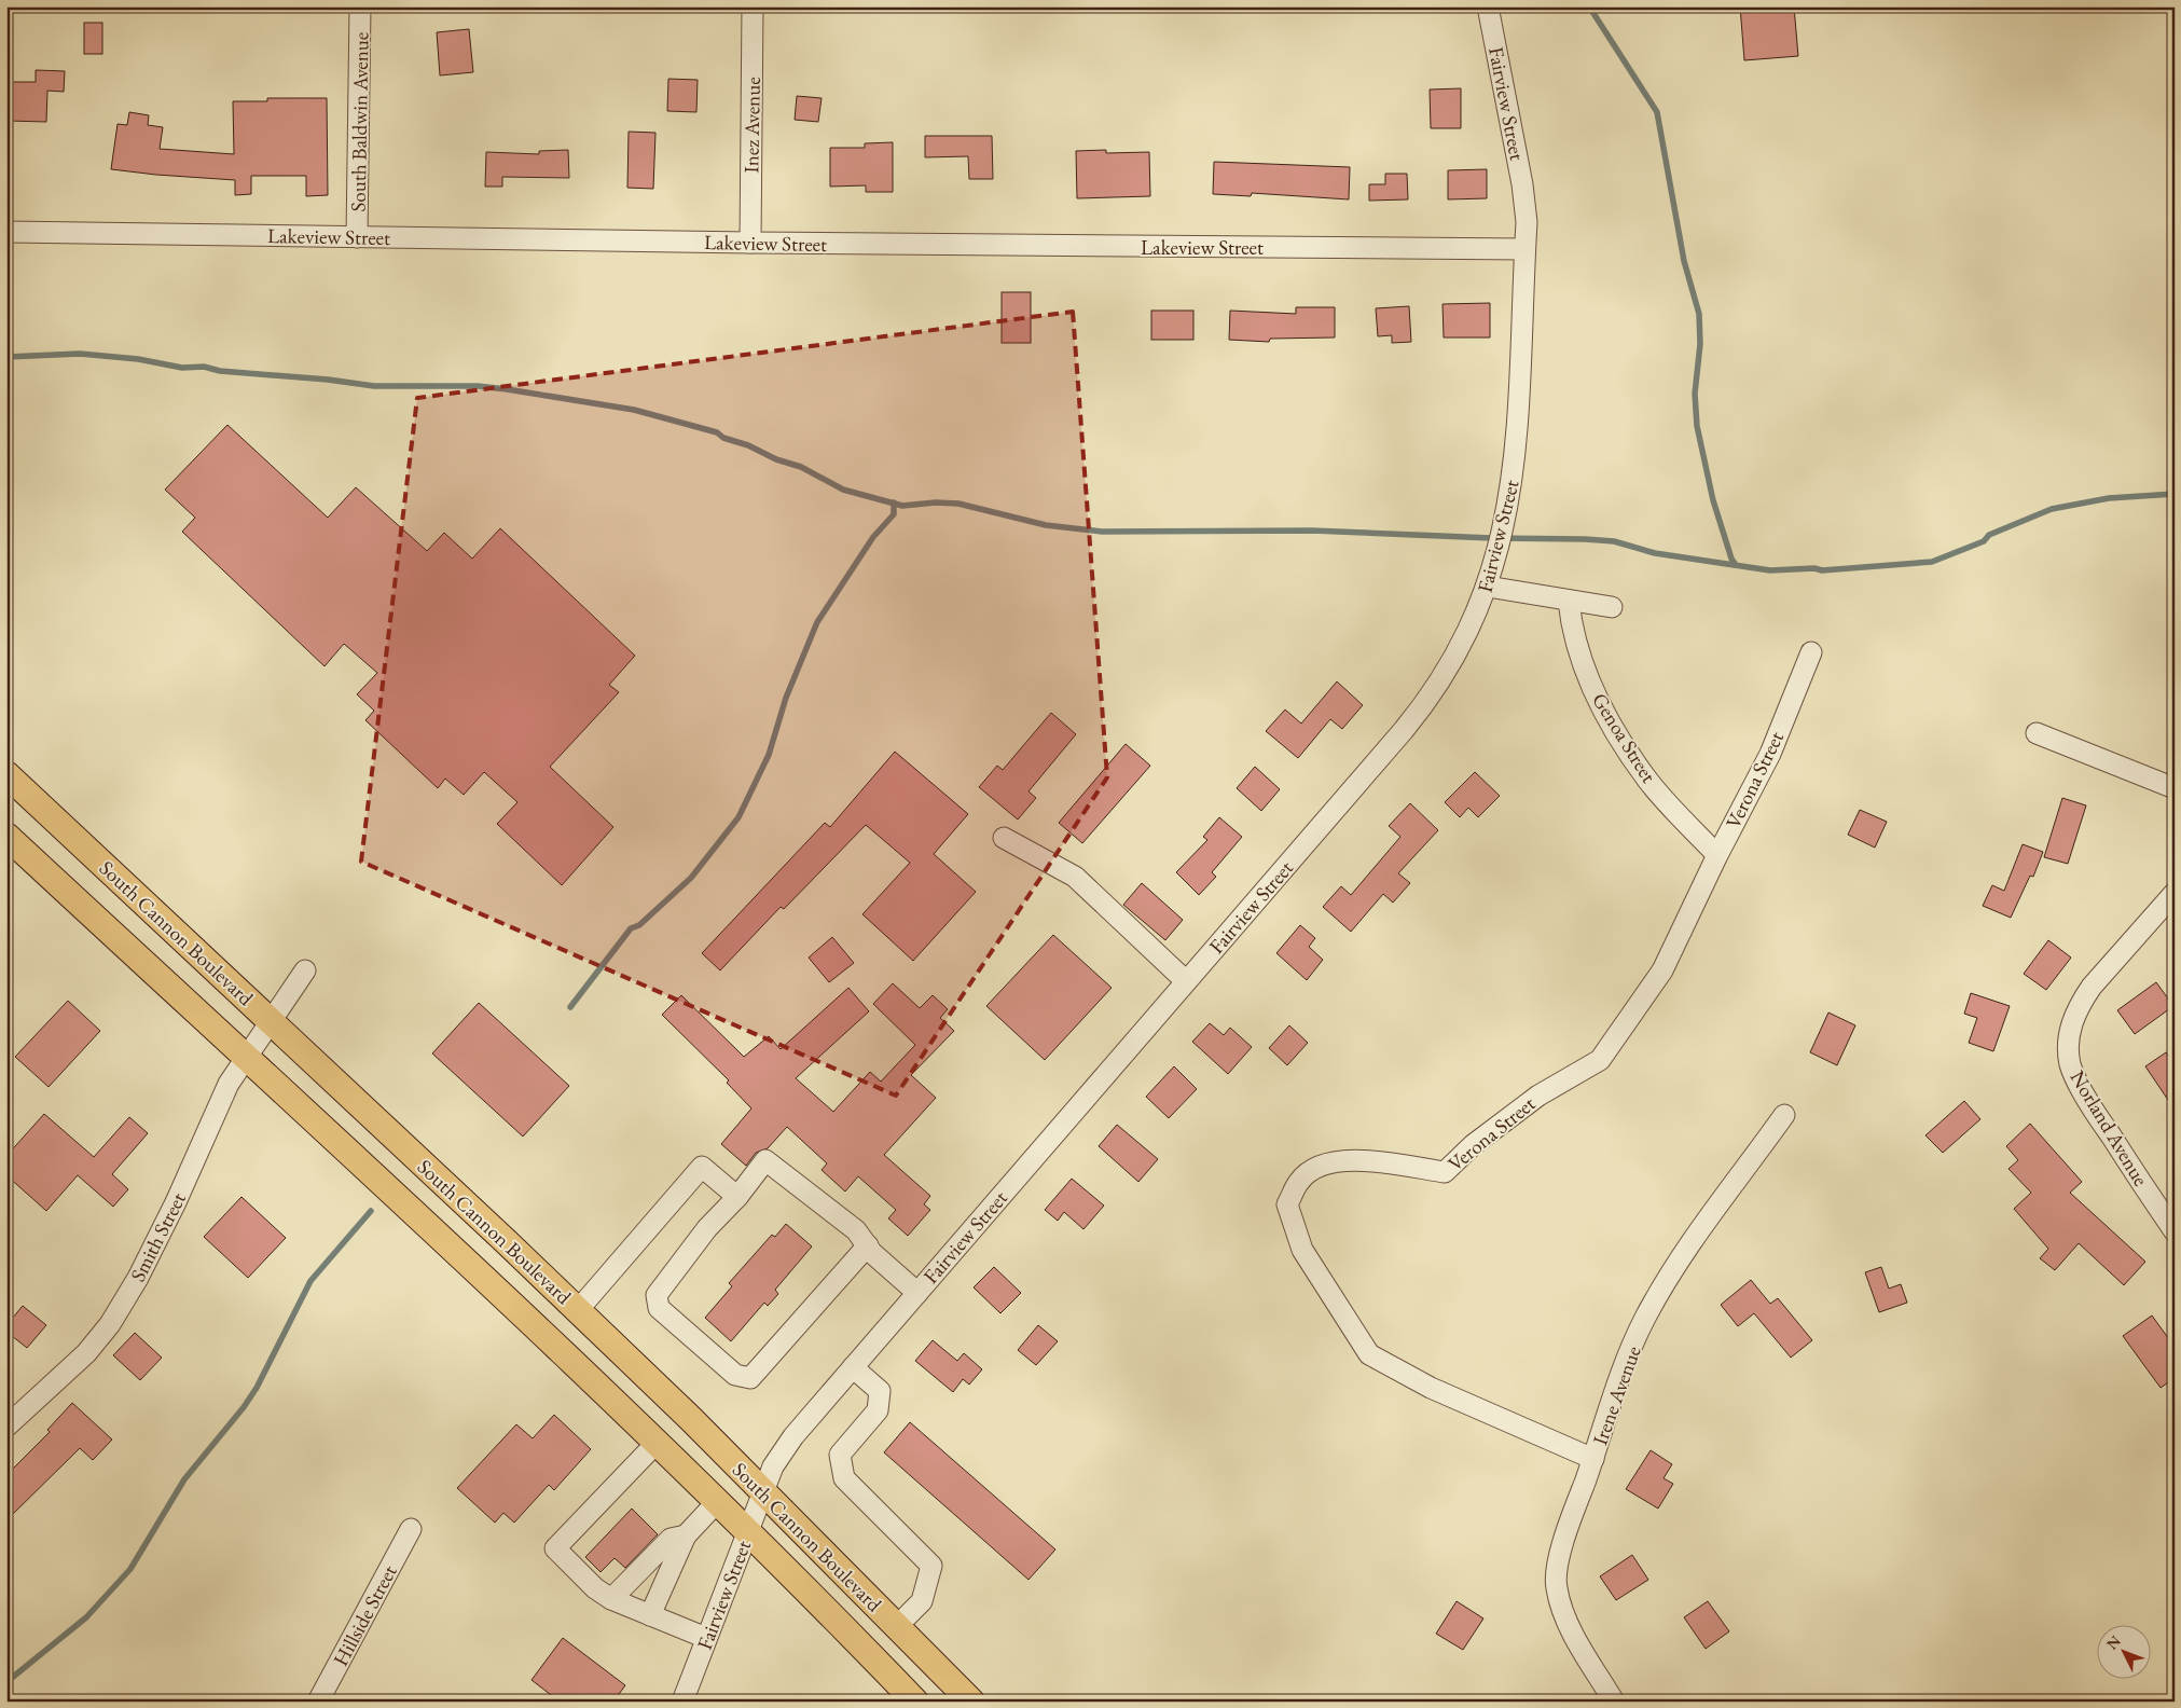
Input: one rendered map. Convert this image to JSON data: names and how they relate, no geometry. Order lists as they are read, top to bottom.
{
  "streets": {
    "main road": ["South Cannon Boulevard"],
    "street": [
      "Fairview Street",
      "South Baldwin Avenue",
      "Inez Avenue",
      "Lakeview Street",
      "Genoa Street",
      "Verona Street",
      "Norland Avenue",
      "Smith Street",
      "Irene Avenue",
      "Hillside Street"
    ]
  },
  "crossings": [
    ["Fairview Street", "Lakeview Street"],
    ["Fairview Street", "South Cannon Boulevard"],
    ["South Baldwin Avenue", "Lakeview Street"],
    ["Inez Avenue", "Lakeview Street"],
    ["Genoa Street", "Verona Street"],
    ["Verona Street", "Irene Avenue"],
    ["South Cannon Boulevard", "Smith Street"]
  ],
  "north": "top left"
}
